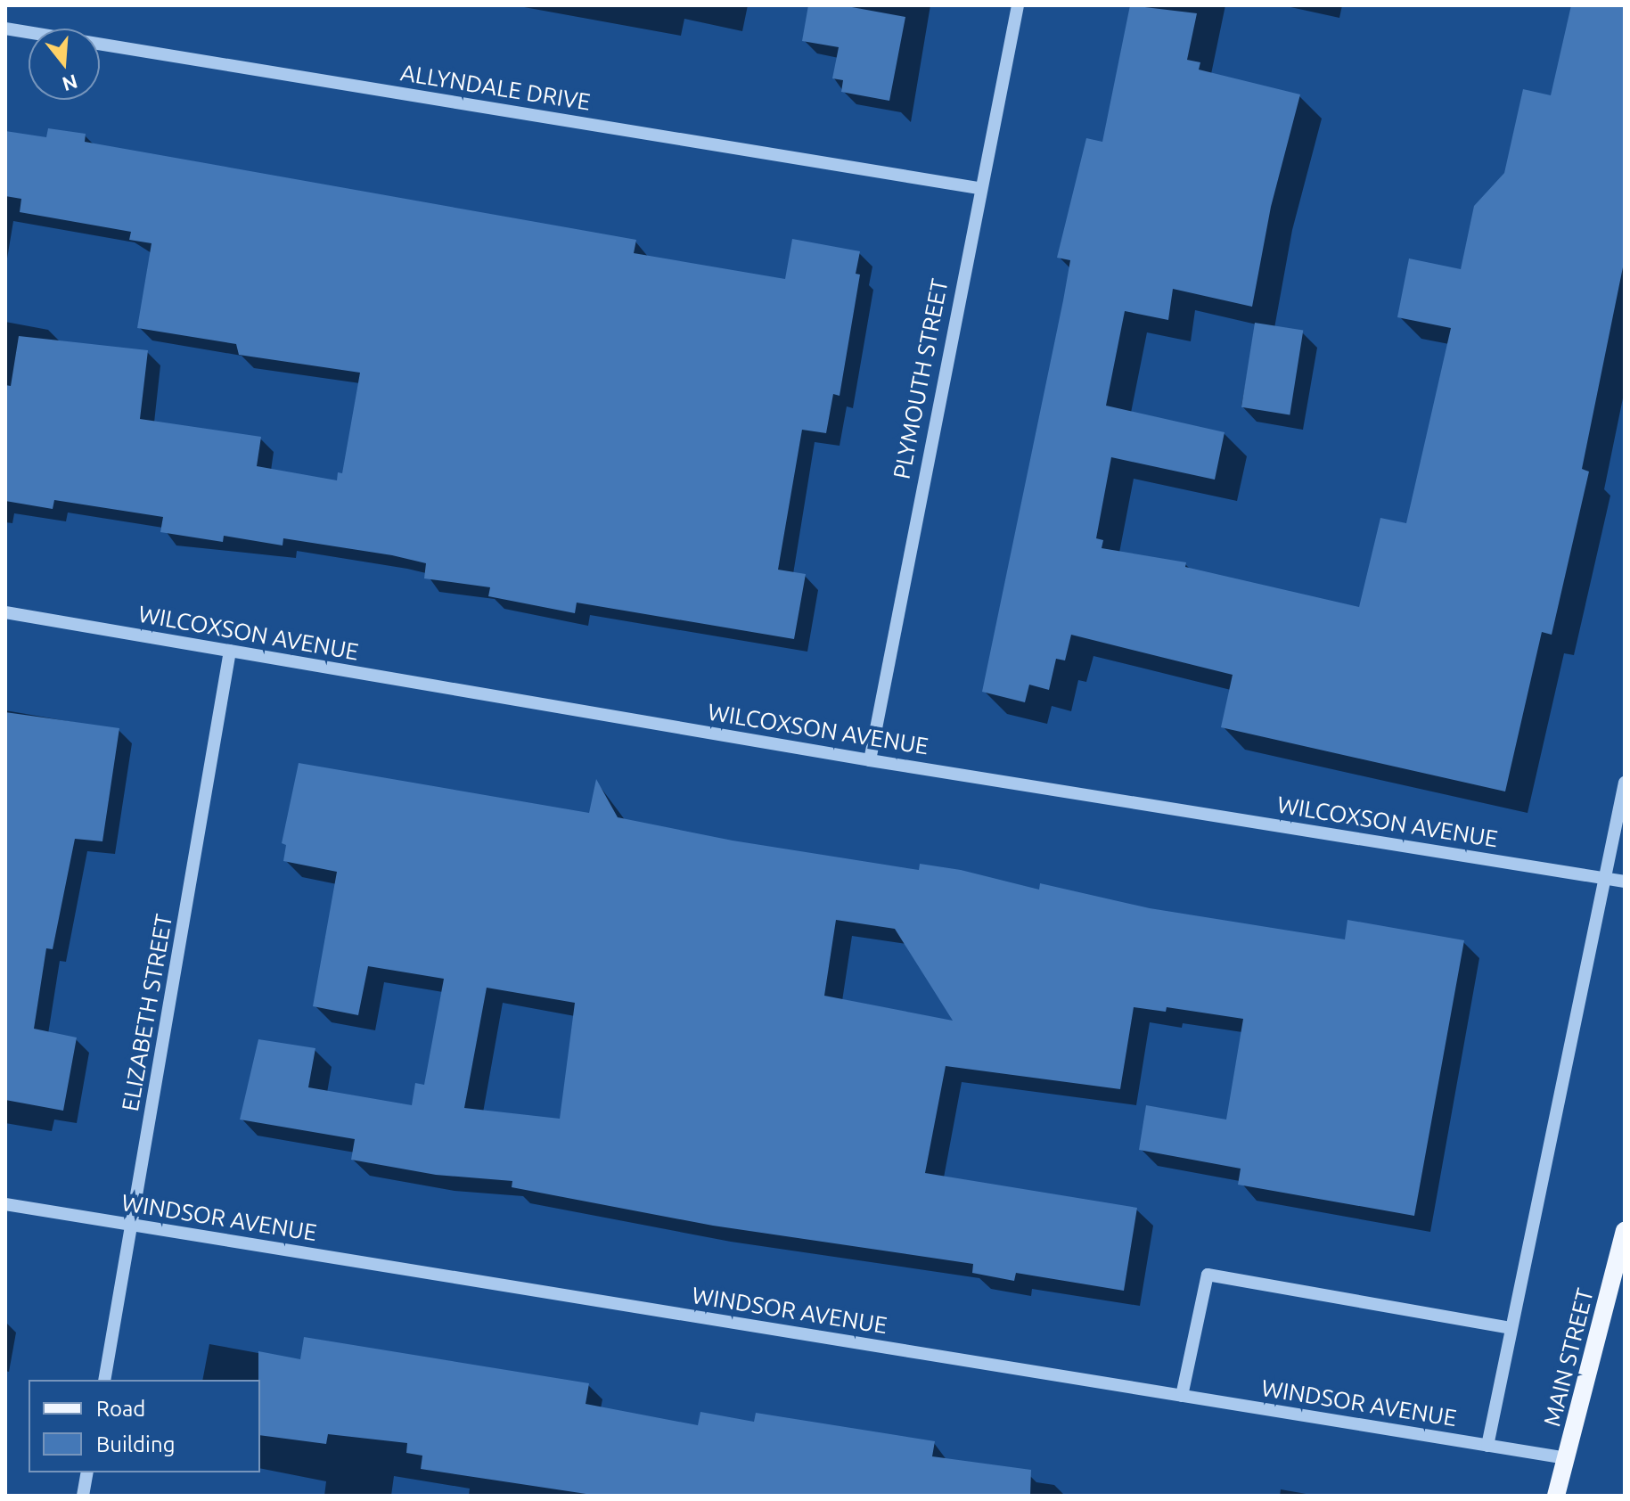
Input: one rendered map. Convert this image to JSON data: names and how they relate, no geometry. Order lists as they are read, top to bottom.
{
  "streets": {
    "main road": ["MAIN STREET"],
    "street": [
      "ALLYNDALE DRIVE",
      "PLYMOUTH STREET",
      "WILCOXSON AVENUE",
      "ELIZABETH STREET",
      "WINDSOR AVENUE"
    ]
  },
  "crossings": [
    ["ALLYNDALE DRIVE", "PLYMOUTH STREET"],
    ["PLYMOUTH STREET", "WILCOXSON AVENUE"],
    ["WILCOXSON AVENUE", "ELIZABETH STREET"],
    ["ELIZABETH STREET", "WINDSOR AVENUE"],
    ["WINDSOR AVENUE", "MAIN STREET"]
  ],
  "legend": ["Road", "Building"],
  "north": "bottom"
}
